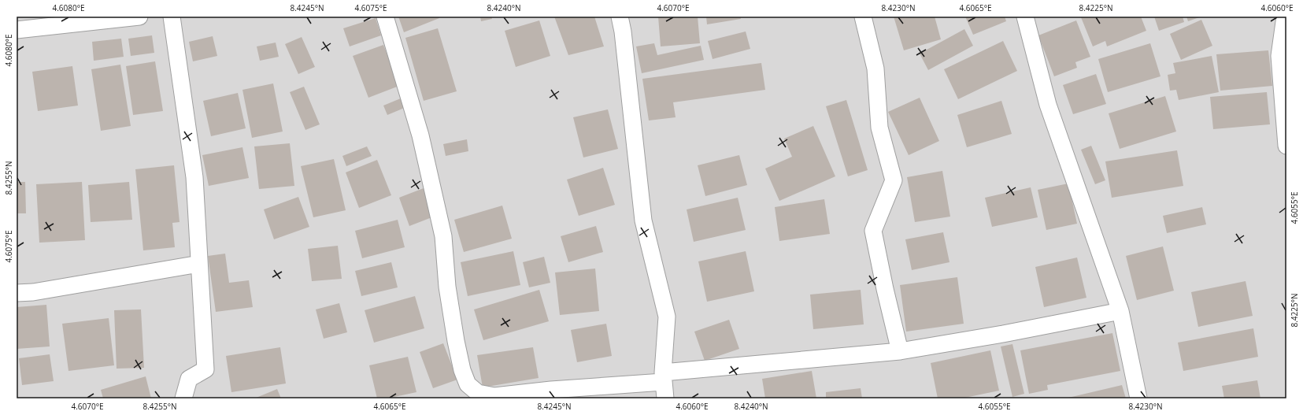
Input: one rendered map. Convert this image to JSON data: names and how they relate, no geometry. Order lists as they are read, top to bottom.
{
  "coordinates": [
    "4.6080°E",
    "8.4245°N",
    "4.6075°E",
    "8.4240°N",
    "4.6070°E",
    "8.4230°N",
    "4.6065°E",
    "8.4225°N",
    "4.6060°E",
    "8.4255°N",
    "4.6055°E"
  ]
}
